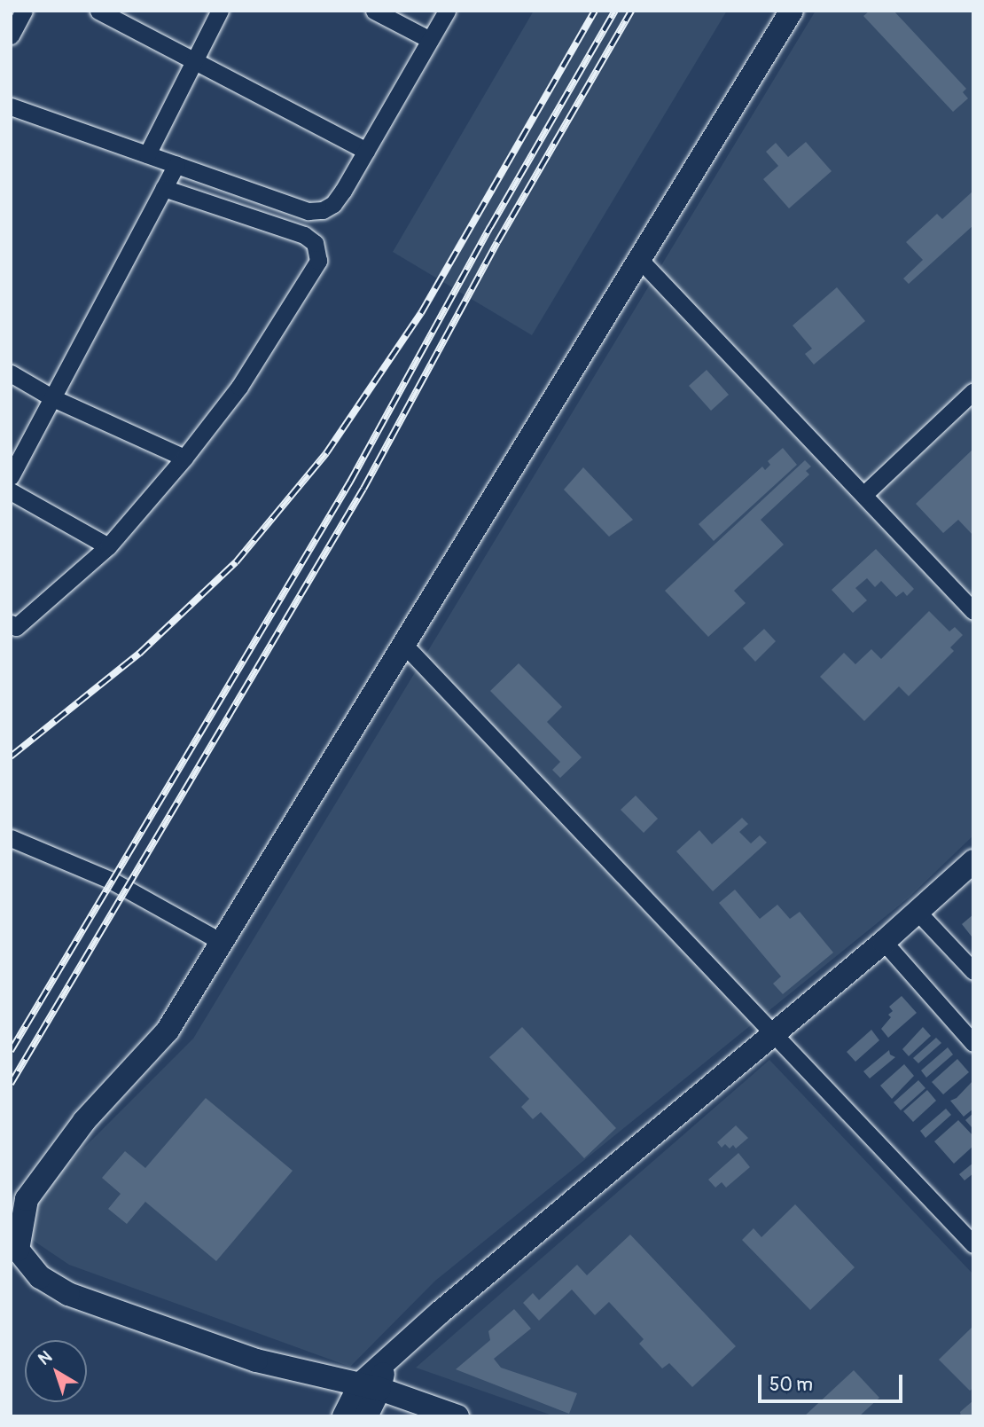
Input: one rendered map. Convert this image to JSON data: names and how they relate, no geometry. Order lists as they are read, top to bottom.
{
  "scale_bar": "50 m",
  "north": "top left"
}
